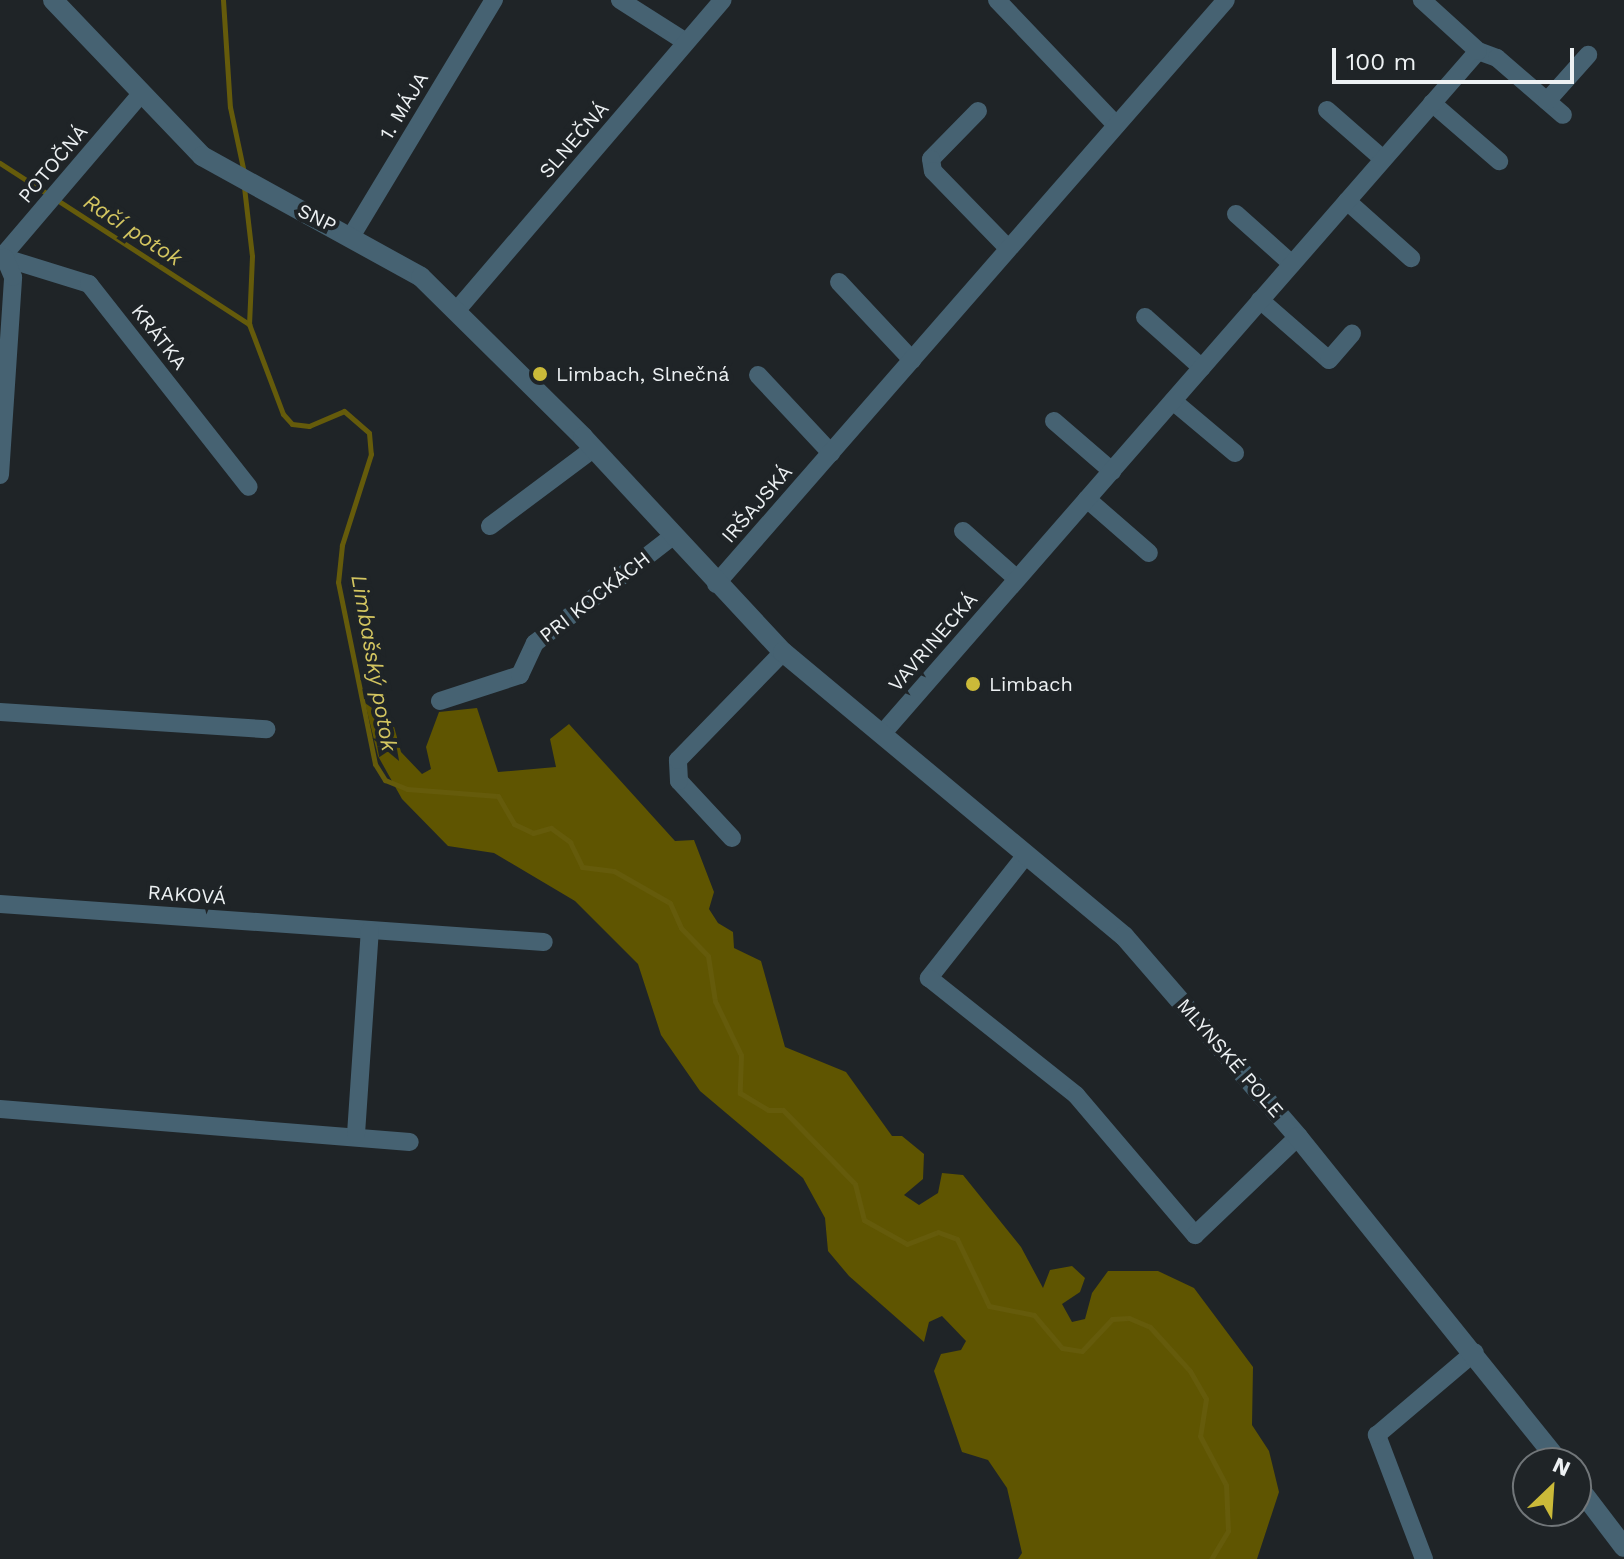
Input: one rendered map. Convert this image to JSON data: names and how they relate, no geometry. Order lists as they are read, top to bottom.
{
  "streets": {
    "street": [
      "1. MÁJA",
      "SLNEČNÁ",
      "POTOČNÁ",
      "SNP",
      "KRÁTKA",
      "IRŠAJSKÁ",
      "PRI KOCKÁCH",
      "VAVRINECKÁ",
      "RAKOVÁ",
      "MLYNSKÉ POLE"
    ]
  },
  "crossings": [
    ["1. MÁJA", "SNP"],
    ["SLNEČNÁ", "SNP"],
    ["POTOČNÁ", "SNP"],
    ["POTOČNÁ", "KRÁTKA"],
    ["VAVRINECKÁ", "MLYNSKÉ POLE"]
  ],
  "water": ["Račí potok", "Limbašský potok"],
  "places": ["Limbach, Slnečná", "Limbach"],
  "scale_bar": "100 m",
  "north": "top right"
}
